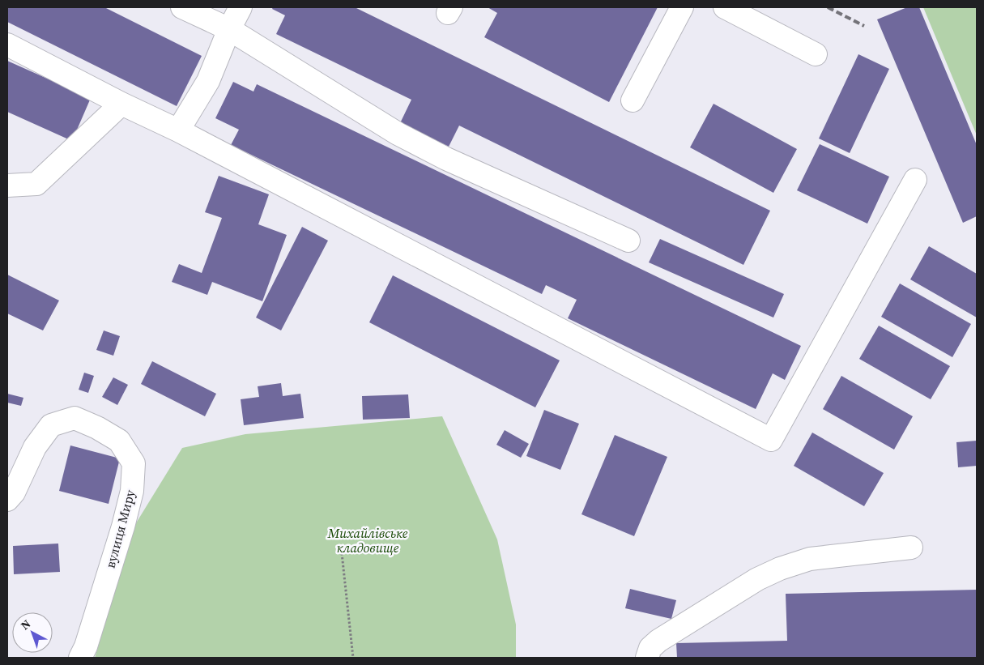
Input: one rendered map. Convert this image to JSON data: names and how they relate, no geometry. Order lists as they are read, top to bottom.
{
  "streets": {
    "street": ["вулиця Миру"]
  },
  "parks": ["Михайлівське кладовище"],
  "north": "top left"
}
